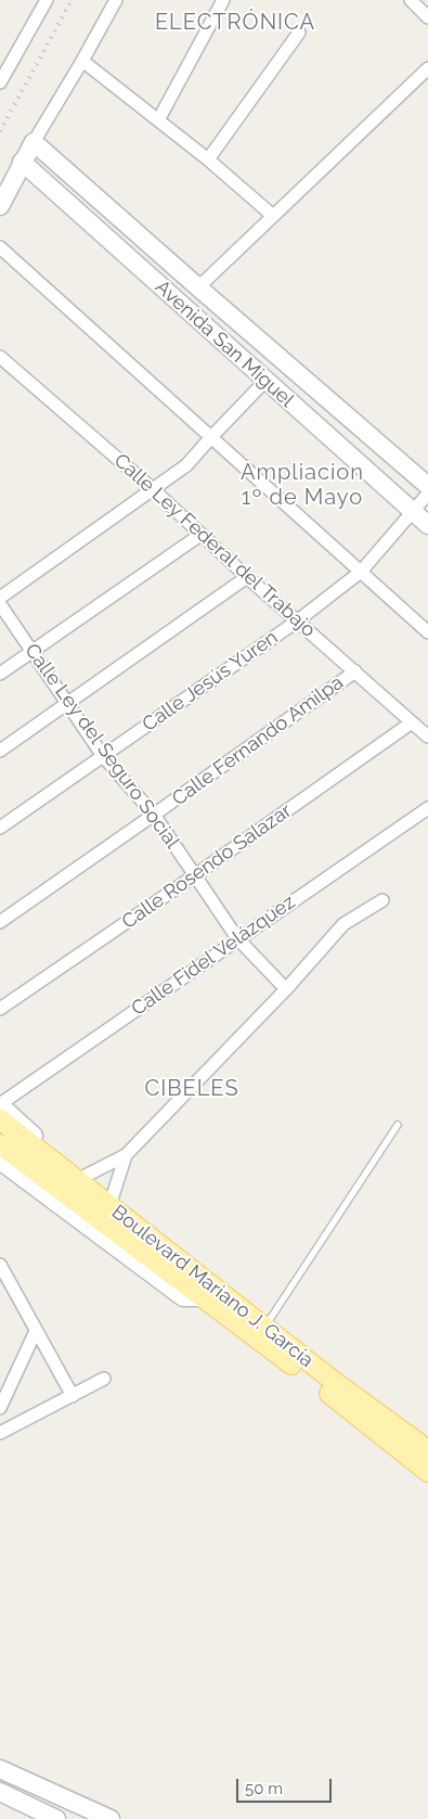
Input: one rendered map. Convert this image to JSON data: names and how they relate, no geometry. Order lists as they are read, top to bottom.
{
  "streets": {
    "main road": ["Boulevard Mariano J. García"],
    "street": [
      "Avenida San Miguel",
      "Calle Ley Federal del Trabajo",
      "Calle Jesús Yuren",
      "Calle Fernando Amilpa",
      "Calle Ley del Seguro Social",
      "Calle Rosendo Salazar",
      "Calle Fidel Velázquez"
    ]
  },
  "crossings": [
    ["Avenida San Miguel", "Calle Jesús Yuren"],
    ["Calle Ley Federal del Trabajo", "Calle Jesús Yuren"],
    ["Calle Ley Federal del Trabajo", "Calle Fernando Amilpa"],
    ["Calle Ley Federal del Trabajo", "Calle Rosendo Salazar"],
    ["Calle Jesús Yuren", "Calle Ley del Seguro Social"],
    ["Calle Fernando Amilpa", "Calle Ley del Seguro Social"],
    ["Calle Ley del Seguro Social", "Calle Rosendo Salazar"],
    ["Calle Ley del Seguro Social", "Calle Fidel Velázquez"]
  ],
  "districts": ["ELECTRÓNICA", "Ampliacion 1º de Mayo", "CIBELES"],
  "scale_bar": "50 m"
}
